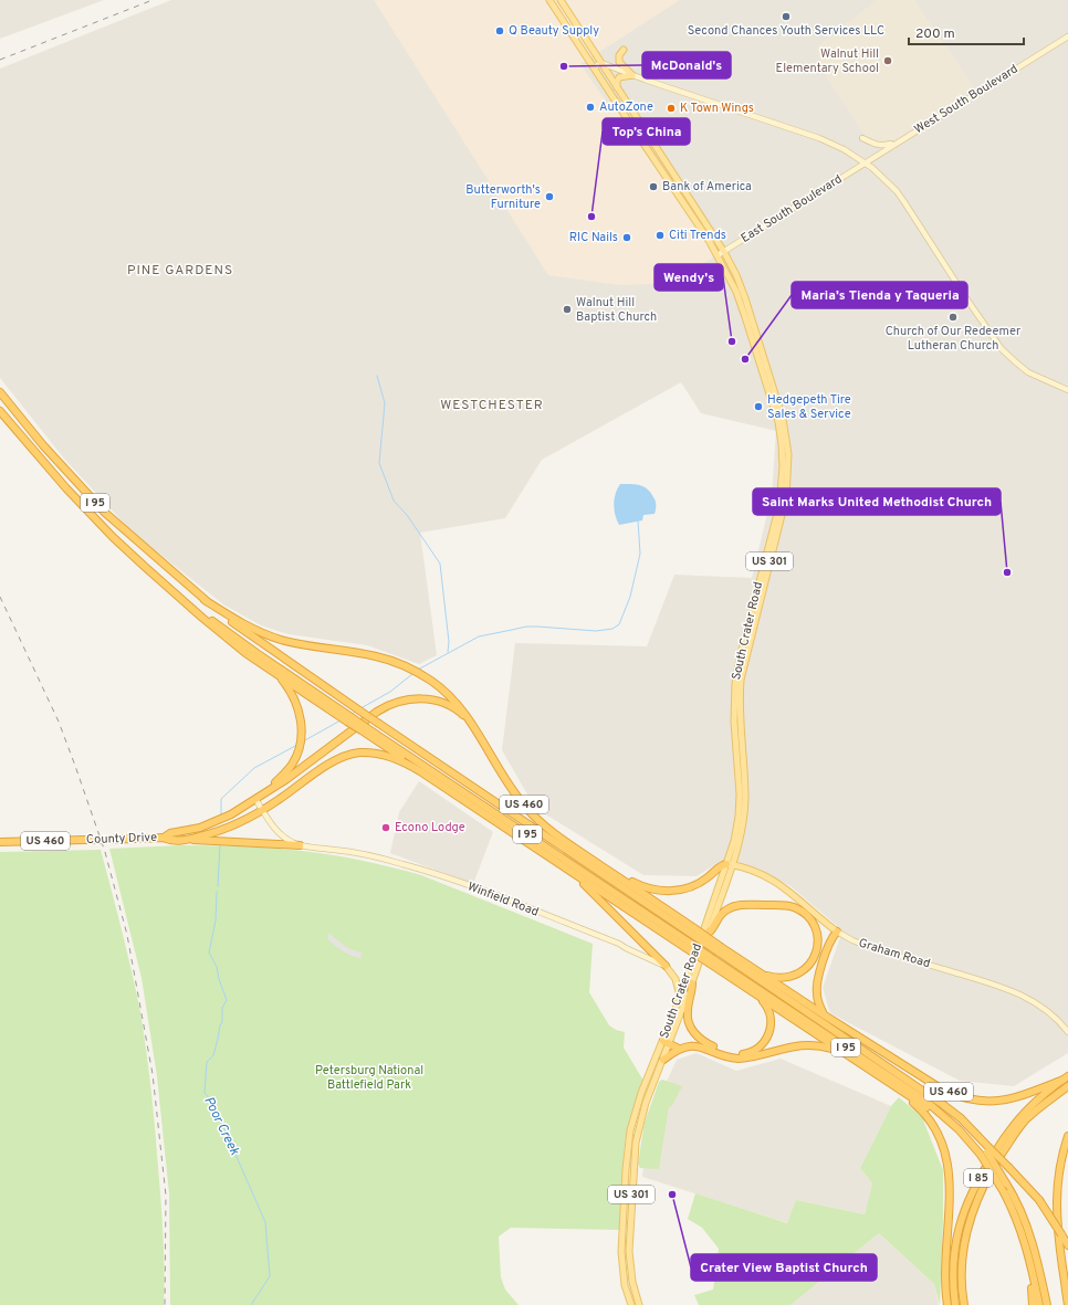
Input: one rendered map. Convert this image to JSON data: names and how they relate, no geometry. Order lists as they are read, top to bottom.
{
  "streets": {
    "highway": [
      "I 95",
      "US 460",
      "County Drive",
      "I 85"
    ],
    "main road": [
      "West South Boulevard",
      "East South Boulevard",
      "US 301",
      "South Crater Road",
      "Winfield Road",
      "Graham Road"
    ]
  },
  "crossings": [
    ["West South Boulevard", "East South Boulevard"],
    ["East South Boulevard", "South Crater Road"],
    ["I 95", "US 460"],
    ["South Crater Road", "Graham Road"],
    ["US 460", "County Drive"],
    ["US 460", "I 85"]
  ],
  "districts": ["PINE GARDENS", "WESTCHESTER"],
  "water": ["Poor Creek"],
  "parks": ["Petersburg National Battlefield Park"],
  "places": [
    "Second Chances Youth Services LLC",
    "Q Beauty Supply",
    "Walnut Hill Elementary School",
    "McDonald's",
    "AutoZone",
    "K Town Wings",
    "Bank of America",
    "Butterworth's Furniture",
    "Top’s China",
    "Citi Trends",
    "RIC Nails",
    "Walnut Hill Baptist Church",
    "Church of Our Redeemer Lutheran Church",
    "Wendy's",
    "Maria's Tienda y Taqueria",
    "Hedgepeth Tire Sales & Service",
    "Saint Marks United Methodist Church",
    "Econo Lodge",
    "Crater View Baptist Church"
  ],
  "scale_bar": "200 m"
}
